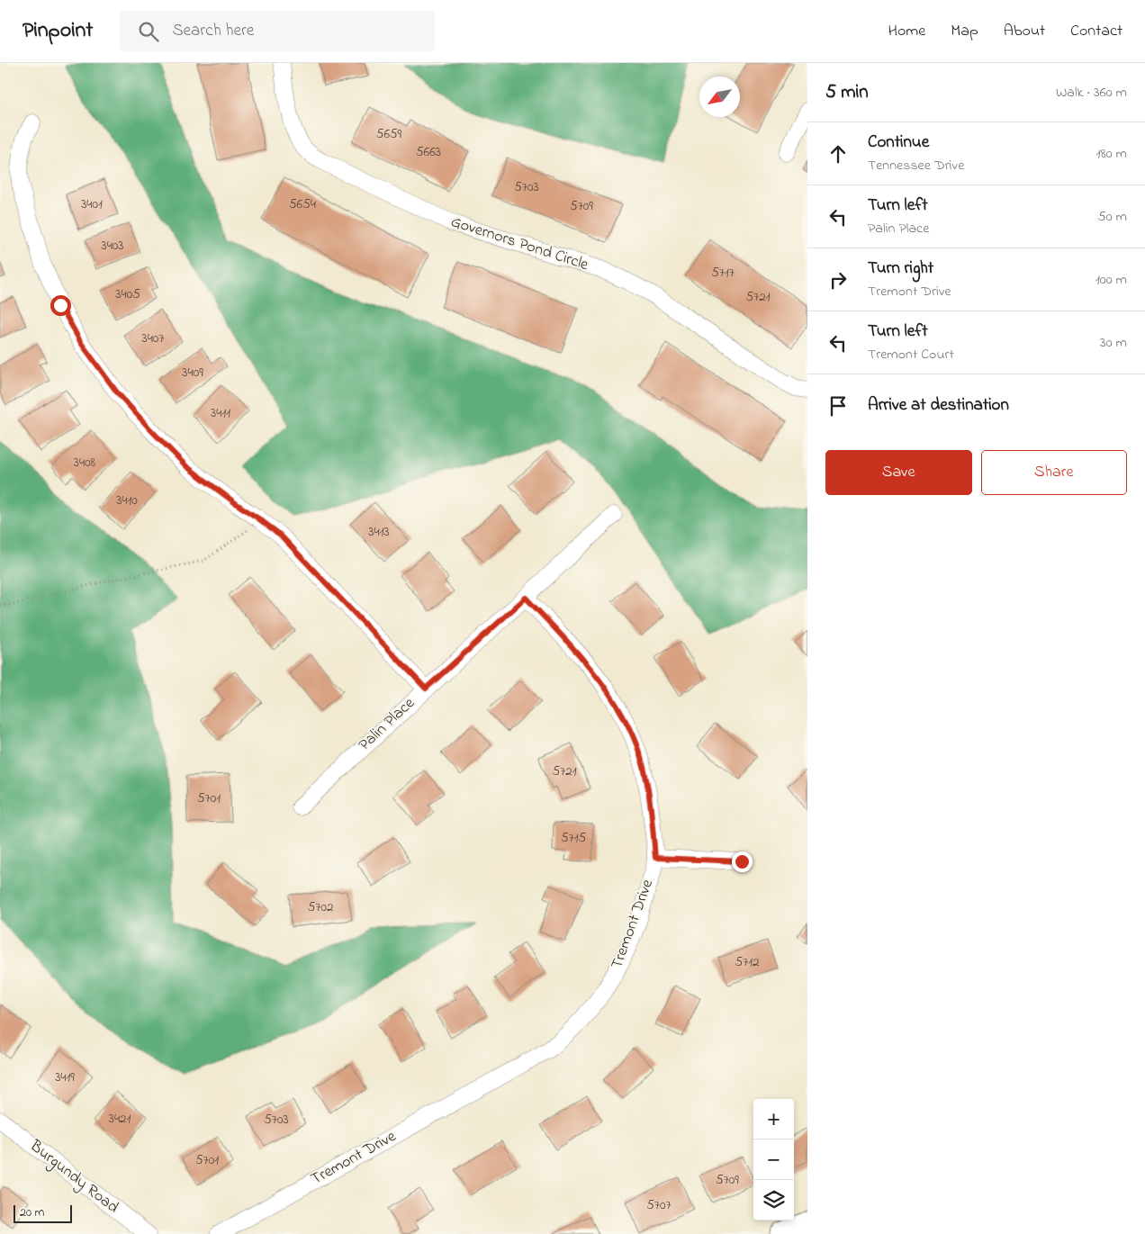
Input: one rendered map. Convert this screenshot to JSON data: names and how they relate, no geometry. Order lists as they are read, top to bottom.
{
  "streets": {
    "street": [
      "Governors Pond Circle",
      "Palin Place",
      "Tremont Drive",
      "Burgundy Road"
    ]
  },
  "crossings": [
    ["Palin Place", "Tremont Drive"]
  ],
  "house_numbers": [
    "5659",
    "5663",
    "5703",
    "3401",
    "5654",
    "5709",
    "3403",
    "5717",
    "3405",
    "5721",
    "3407",
    "3409",
    "3411",
    "3408",
    "3410",
    "3413",
    "5721",
    "5701",
    "5715",
    "5702",
    "5712",
    "3419",
    "3421",
    "5703",
    "5701",
    "5709",
    "5707"
  ],
  "scale_bar": "20 m",
  "north": "bottom left",
  "page": {
    "header": "Pinpoint",
    "search": "Search here",
    "nav": [
      "Home",
      "Map",
      "About",
      "Contact"
    ],
    "heading": ["5 min", "Walk · 360 m"],
    "list": [
      ["Continue", "Tennessee Drive", "180 m"],
      ["Turn left", "Palin Place", "50 m"],
      ["Turn right", "Tremont Drive", "100 m"],
      ["Turn left", "Tremont Court", "30 m"],
      "Arrive at destination"
    ],
    "buttons": ["Save", "Share"],
    "map_buttons": ["+", "−"],
    "scale": "20 m"
  }
}
